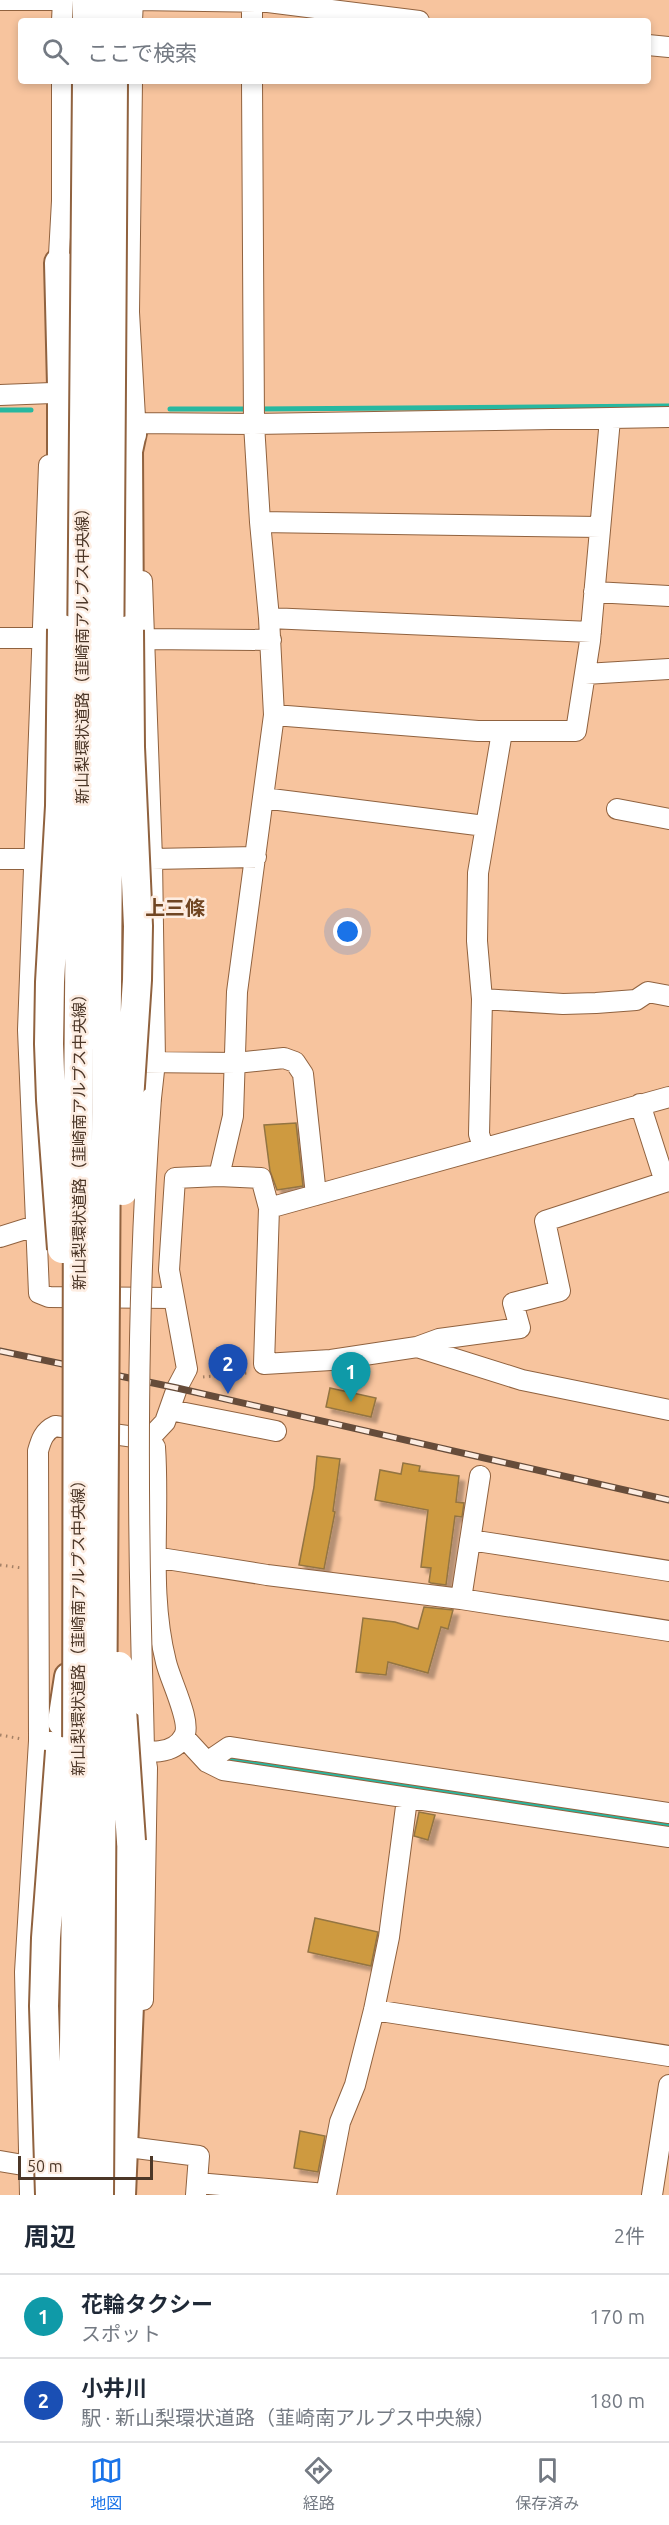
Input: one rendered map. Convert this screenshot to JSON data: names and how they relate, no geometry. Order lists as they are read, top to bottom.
{
  "streets": {
    "highway": ["新山梨環状道路（韮崎南アルプス中央線）"]
  },
  "districts": ["上三條"],
  "scale_bar": "50 m",
  "page": {
    "search": "ここで検索",
    "pins": ["2", "1"],
    "scale": "50 m",
    "heading": ["周辺", "2件"],
    "list": [
      {
        "mark": "1",
        "name": "花輪タクシー",
        "note": "スポット",
        "value": "170 m"
      },
      {
        "mark": "2",
        "name": "小井川",
        "note": "駅 · 新山梨環状道路（韮崎南アルプス中央線）",
        "value": "180 m"
      }
    ],
    "nav": ["地図", "経路", "保存済み"]
  }
}
